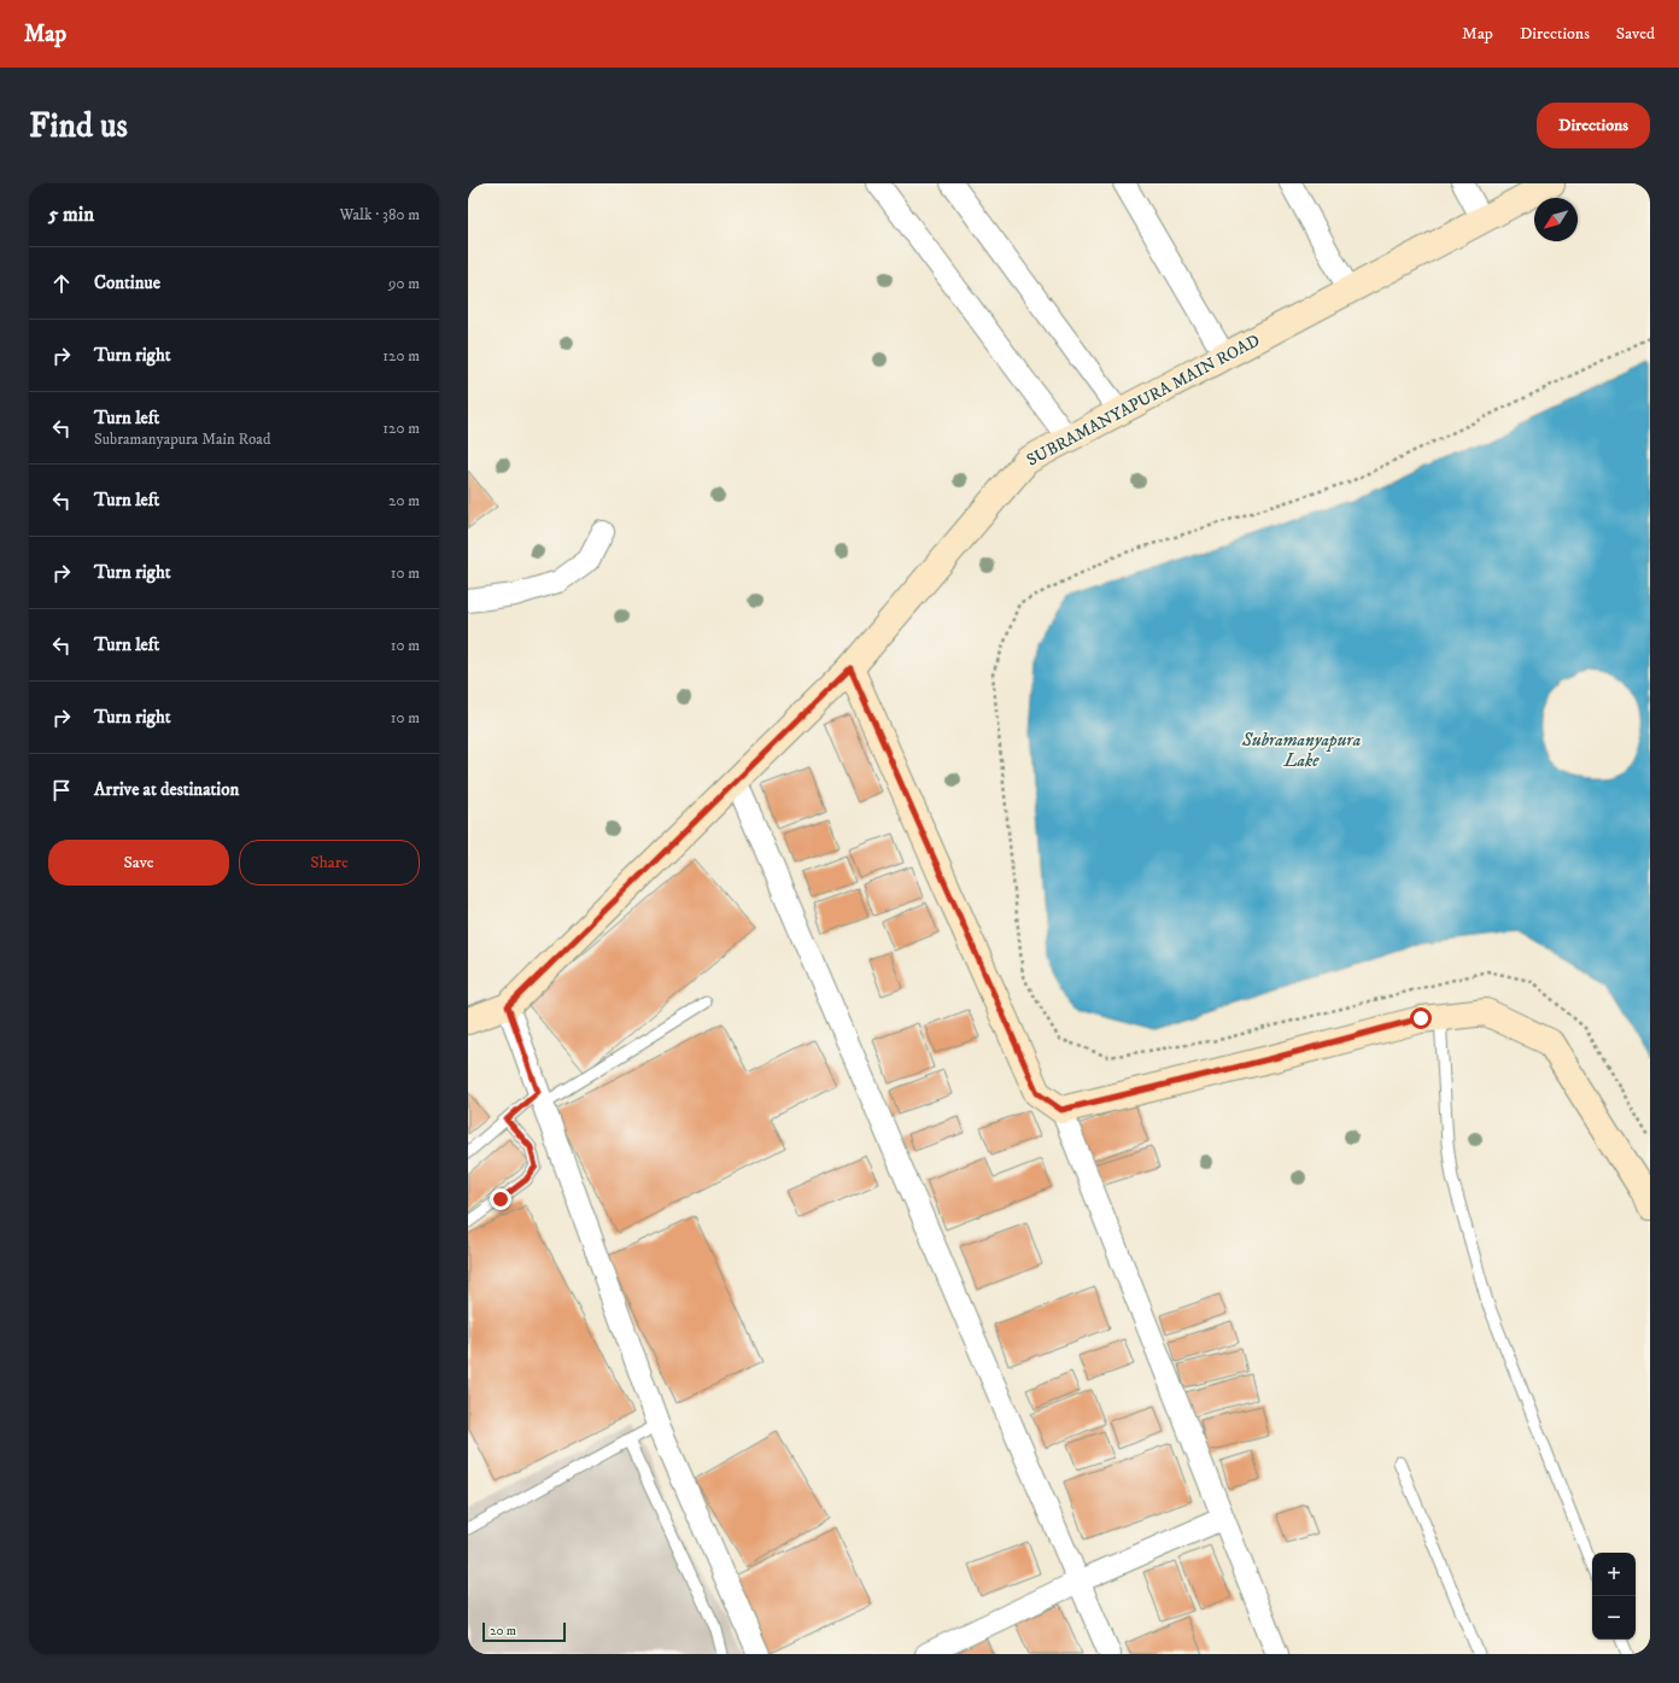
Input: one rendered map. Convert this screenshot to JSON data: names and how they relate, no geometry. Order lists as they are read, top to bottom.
{
  "streets": {
    "street": ["SUBRAMANYAPURA MAIN ROAD"]
  },
  "water": ["Subramanyapura Lake"],
  "scale_bar": "20 m",
  "north": "bottom left",
  "page": {
    "header": "Map",
    "nav": ["Map", "Directions", "Saved"],
    "buttons": [
      "Directions",
      ["Save", "Share"]
    ],
    "title": "Find us",
    "heading": ["5 min", "Walk · 380 m"],
    "list": [
      ["Continue", "90 m"],
      ["Turn right", "120 m"],
      ["Turn left", "Subramanyapura Main Road", "120 m"],
      ["Turn left", "20 m"],
      ["Turn right", "10 m"],
      ["Turn left", "10 m"],
      ["Turn right", "10 m"],
      "Arrive at destination"
    ],
    "map_buttons": ["+", "−"],
    "scale": "20 m"
  }
}
